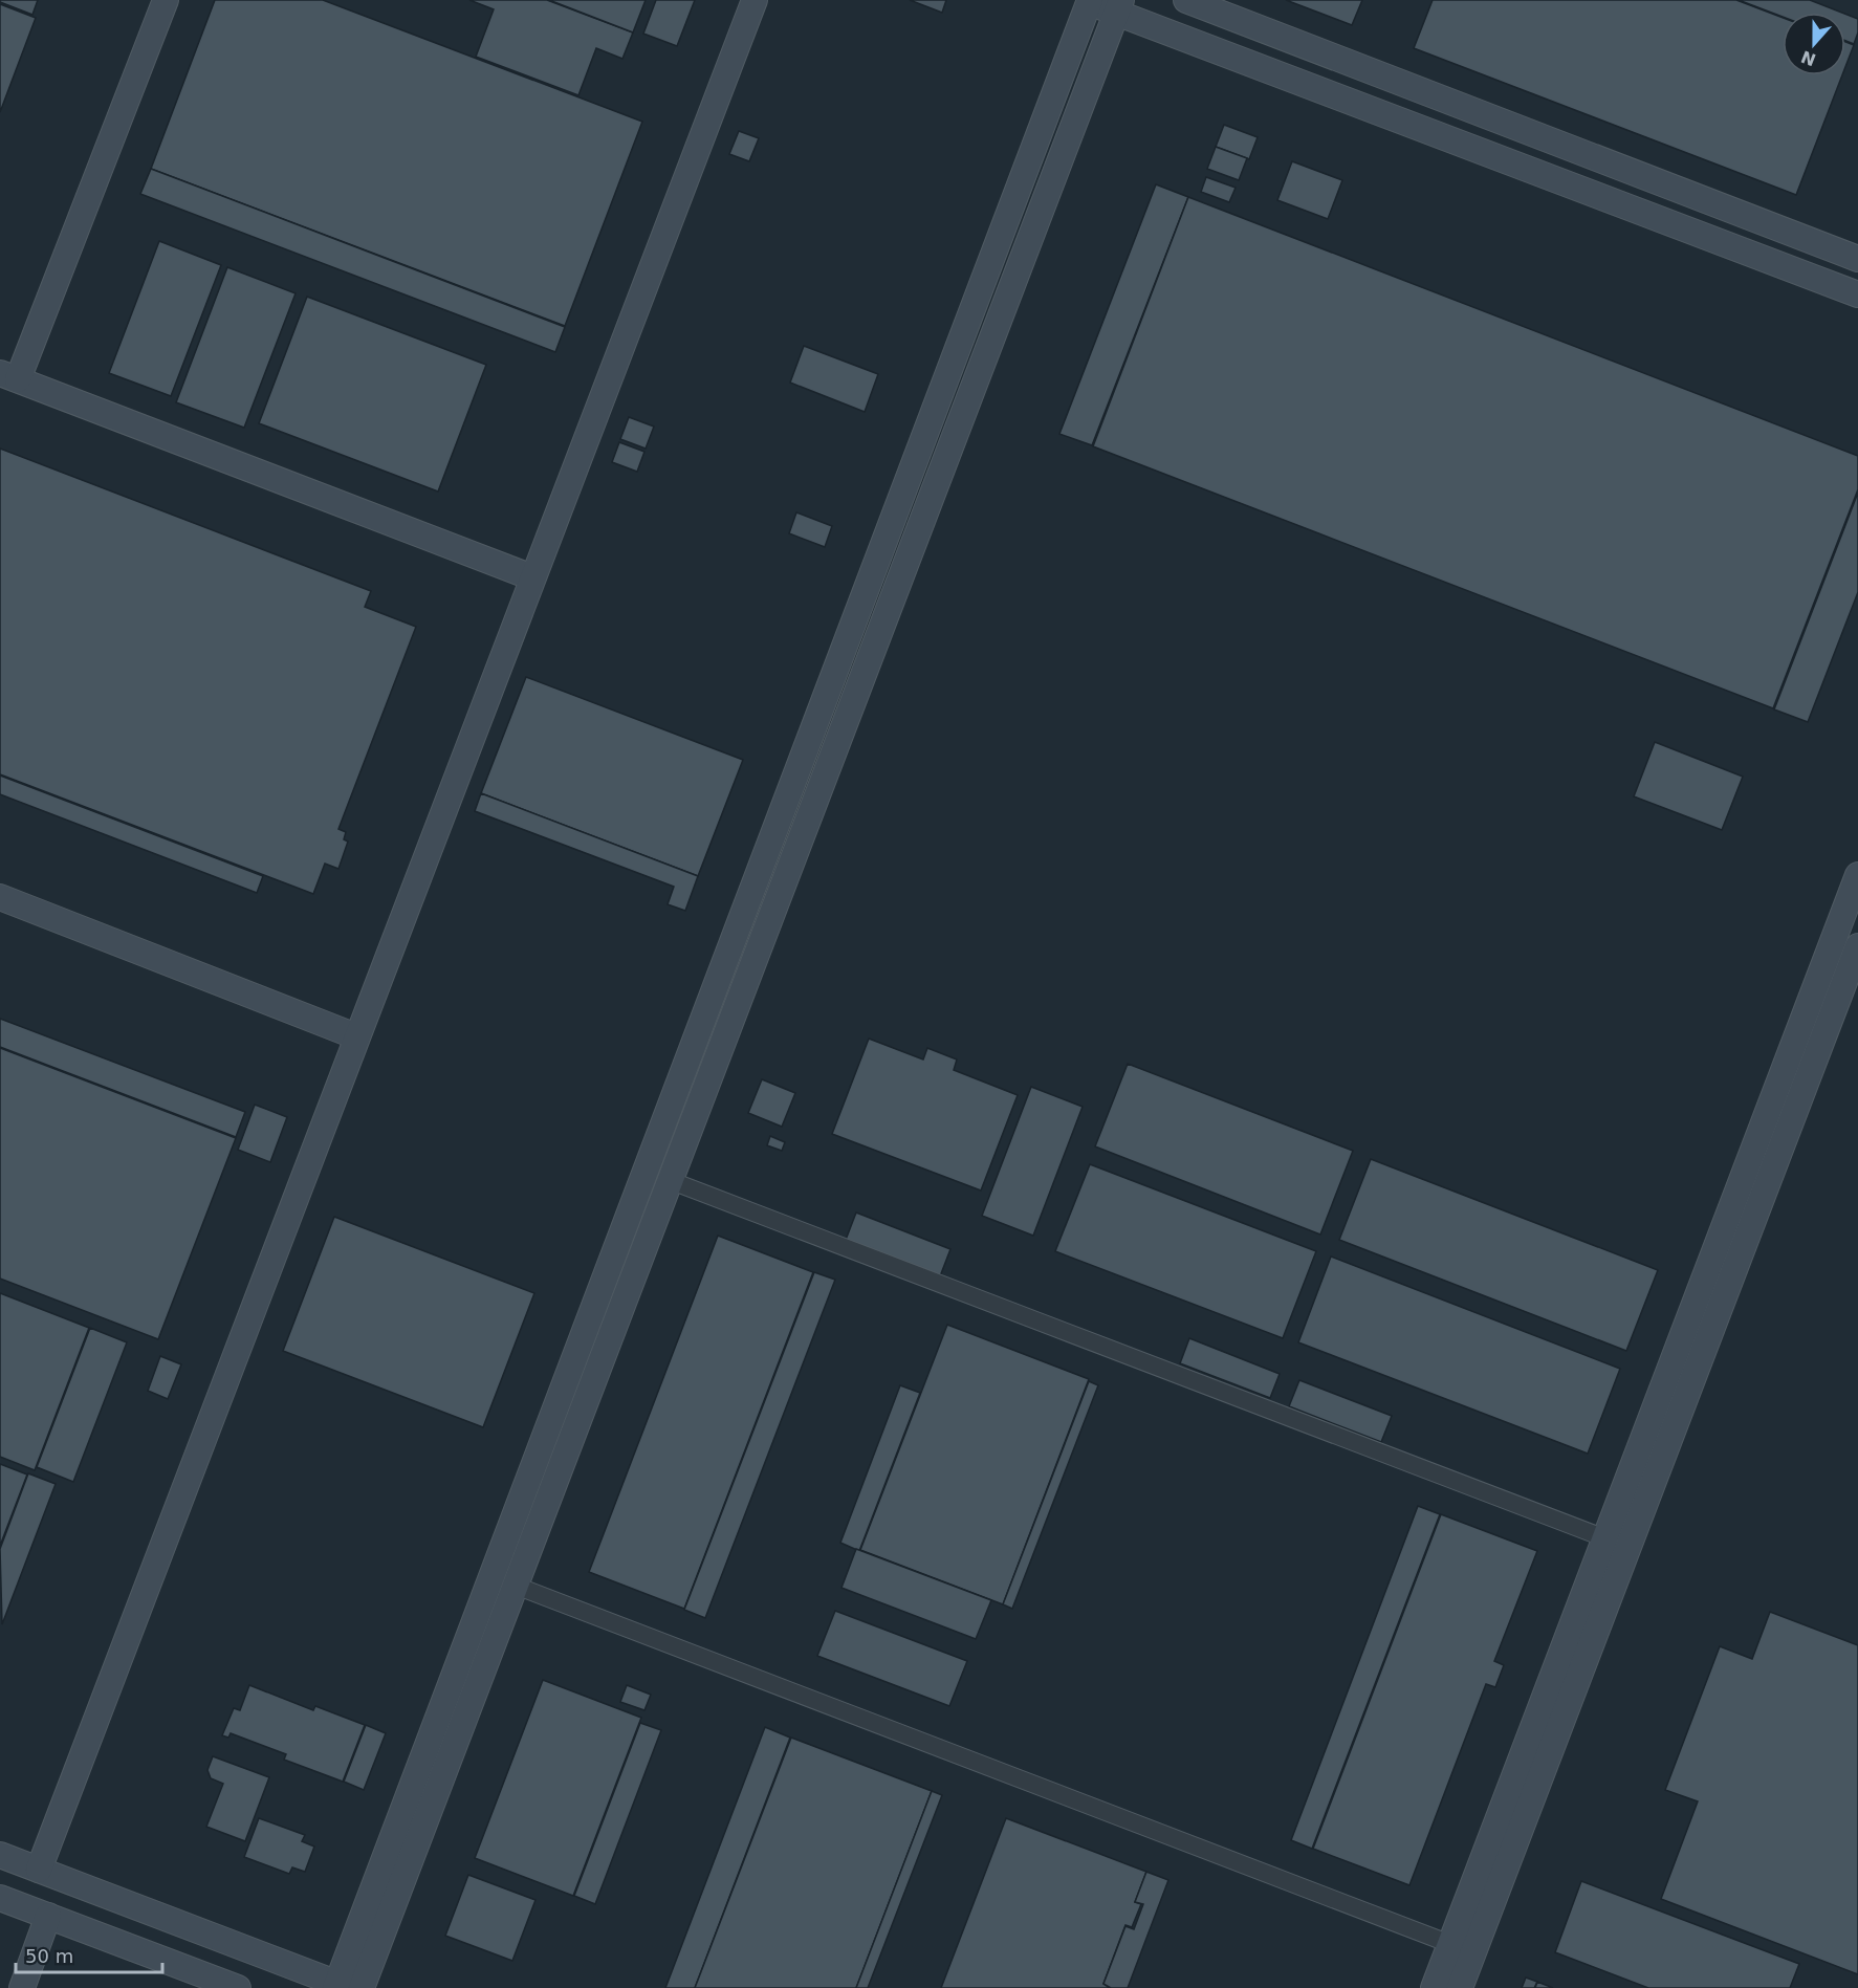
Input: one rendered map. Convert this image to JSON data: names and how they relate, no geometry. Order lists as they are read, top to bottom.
{
  "scale_bar": "50 m",
  "north": "bottom"
}
